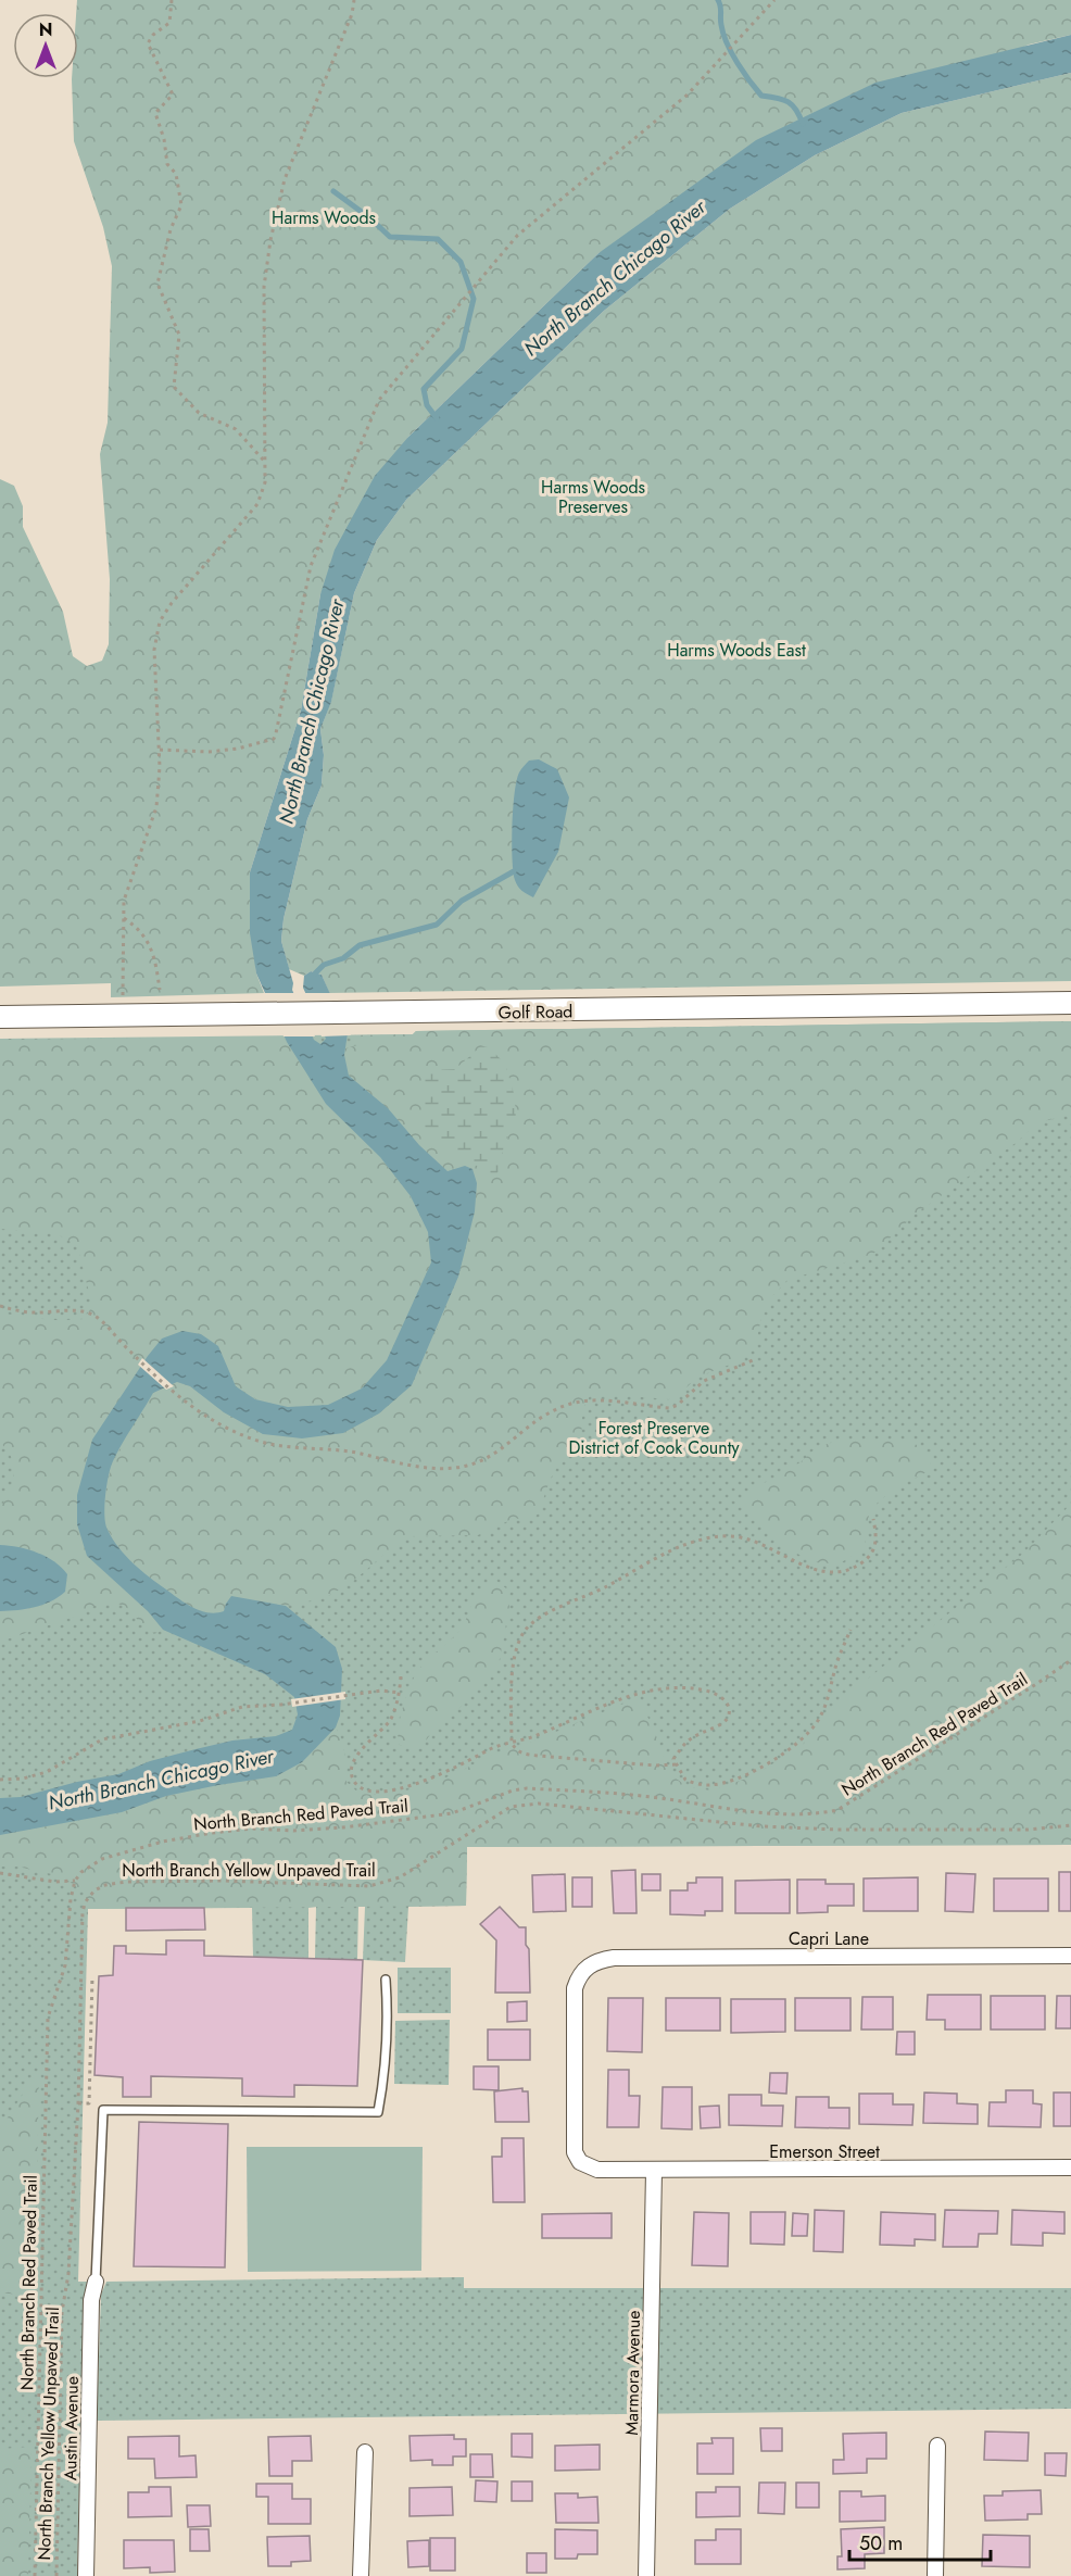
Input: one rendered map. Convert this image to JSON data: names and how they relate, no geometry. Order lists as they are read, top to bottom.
{
  "streets": {
    "main road": ["Golf Road"],
    "street": [
      "Capri Lane",
      "Emerson Street",
      "Marmora Avenue",
      "Austin Avenue"
    ],
    "path": ["North Branch Red Paved Trail", "North Branch Yellow Unpaved Trail"]
  },
  "crossings": [
    ["Capri Lane", "Emerson Street"],
    ["Emerson Street", "Marmora Avenue"]
  ],
  "water": ["North Branch Chicago River"],
  "parks": [
    "Harms Woods",
    "Harms Woods Preserves",
    "Harms Woods East",
    "Forest Preserve District of Cook County"
  ],
  "scale_bar": "50 m",
  "north": "top"
}
